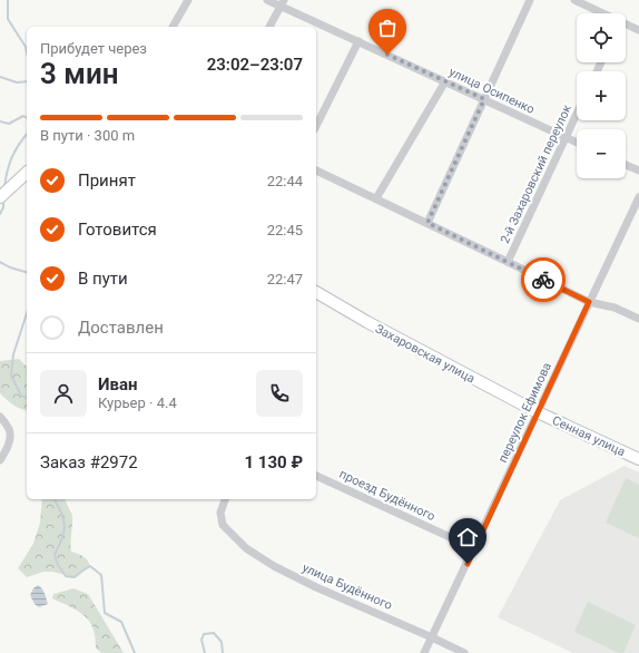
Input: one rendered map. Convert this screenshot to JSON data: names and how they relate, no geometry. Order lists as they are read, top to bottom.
{
  "streets": {
    "street": [
      "улица Осипенко",
      "2-й Захаровский переулок",
      "Захаровская улица",
      "переулок Ефимова",
      "Сенная улица",
      "проезд Будённого",
      "улица Будённого"
    ]
  },
  "crossings": [
    ["улица Осипенко", "2-й Захаровский переулок"],
    ["Захаровская улица", "переулок Ефимова"],
    ["Захаровская улица", "Сенная улица"],
    ["переулок Ефимова", "Сенная улица"],
    ["переулок Ефимова", "проезд Будённого"],
    ["переулок Ефимова", "улица Будённого"]
  ],
  "page": {
    "map_buttons": ["+", "−"],
    "heading": ["3 мин", "Прибудет через", "23:02–23:07"],
    "panel": [
      "Иван",
      "Курьер · 4.4",
      "Заказ #2972",
      "1 130 ₽"
    ],
    "bar": "В пути · 300 m",
    "list": [
      ["Принят", "22:44"],
      ["Готовится", "22:45"],
      ["В пути", "22:47"],
      "Доставлен"
    ]
  }
}
